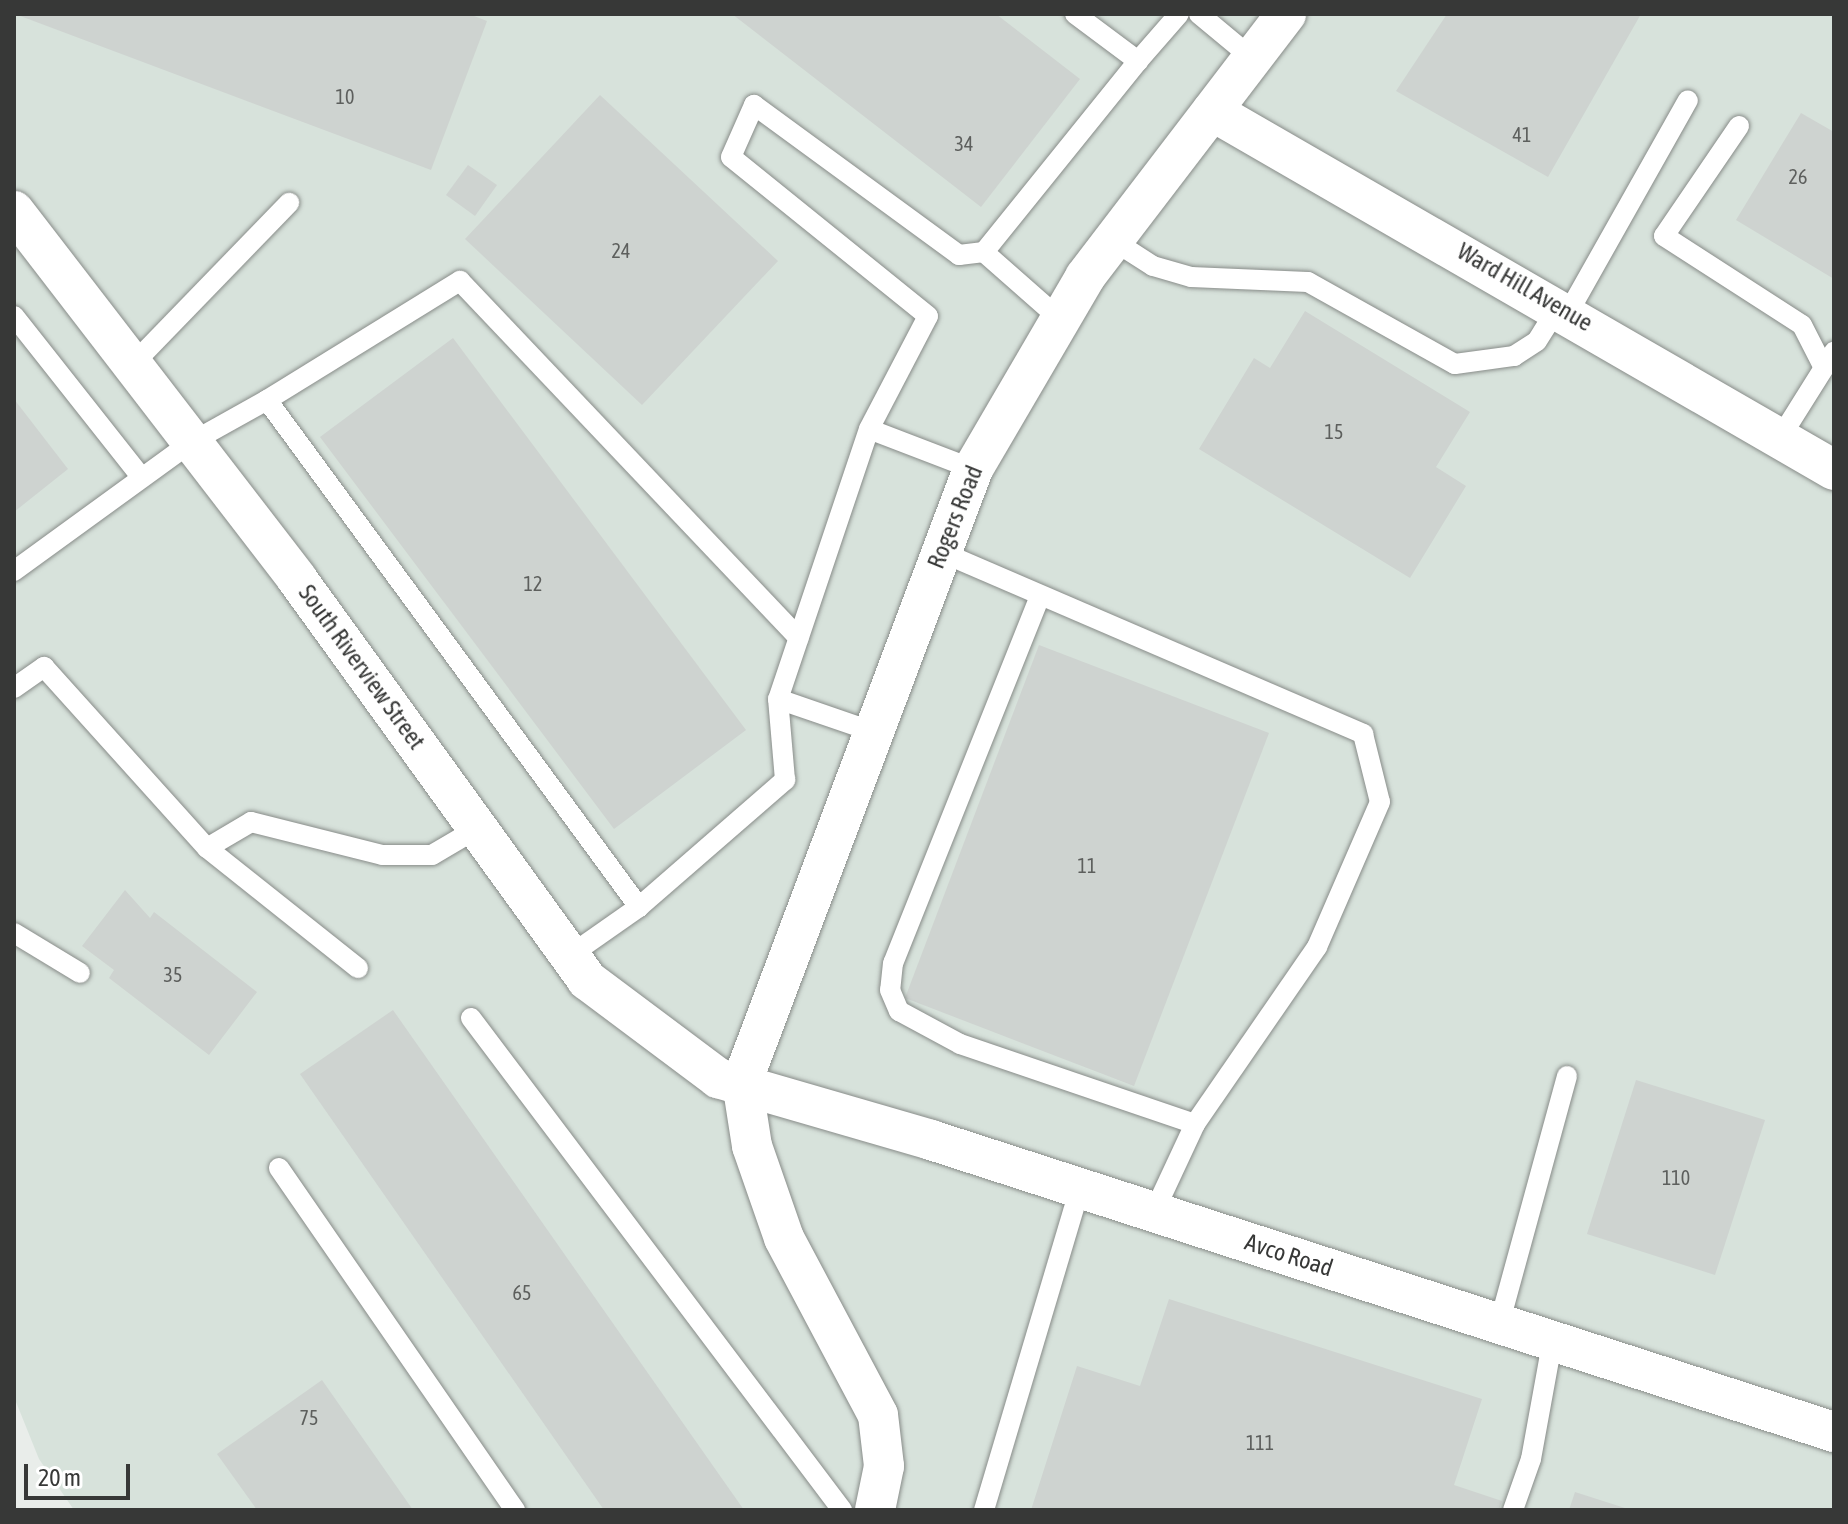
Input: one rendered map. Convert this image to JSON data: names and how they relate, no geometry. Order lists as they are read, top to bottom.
{
  "streets": {
    "street": [
      "Ward Hill Avenue",
      "Rogers Road",
      "South Riverview Street",
      "Avco Road"
    ]
  },
  "crossings": [
    ["Ward Hill Avenue", "Rogers Road"],
    ["Rogers Road", "South Riverview Street"],
    ["Rogers Road", "Avco Road"],
    ["South Riverview Street", "Avco Road"]
  ],
  "house_numbers": [
    "10",
    "41",
    "34",
    "26",
    "24",
    "15",
    "12",
    "11",
    "35",
    "110",
    "65",
    "75",
    "111"
  ],
  "scale_bar": "20 m"
}
